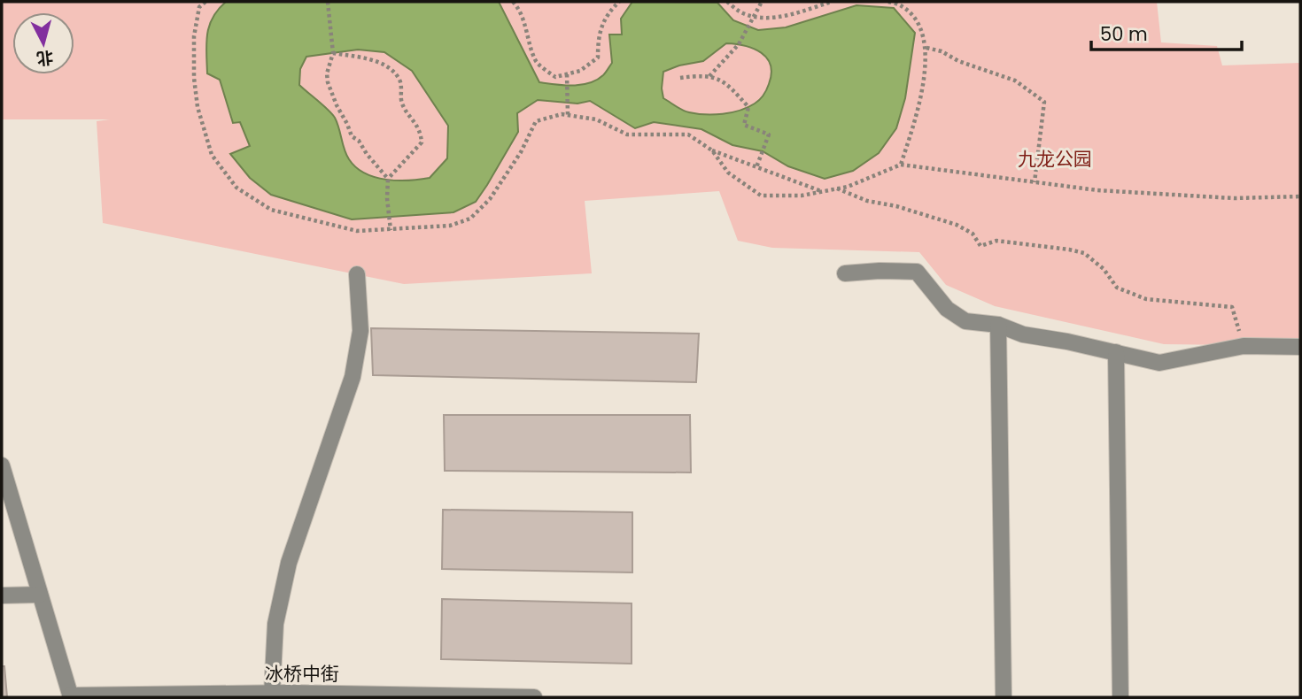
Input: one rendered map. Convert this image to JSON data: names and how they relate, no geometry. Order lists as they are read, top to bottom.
{
  "streets": {
    "street": ["冰桥中街"]
  },
  "parks": ["九龙公园"],
  "scale_bar": "50 m",
  "north": "bottom"
}
